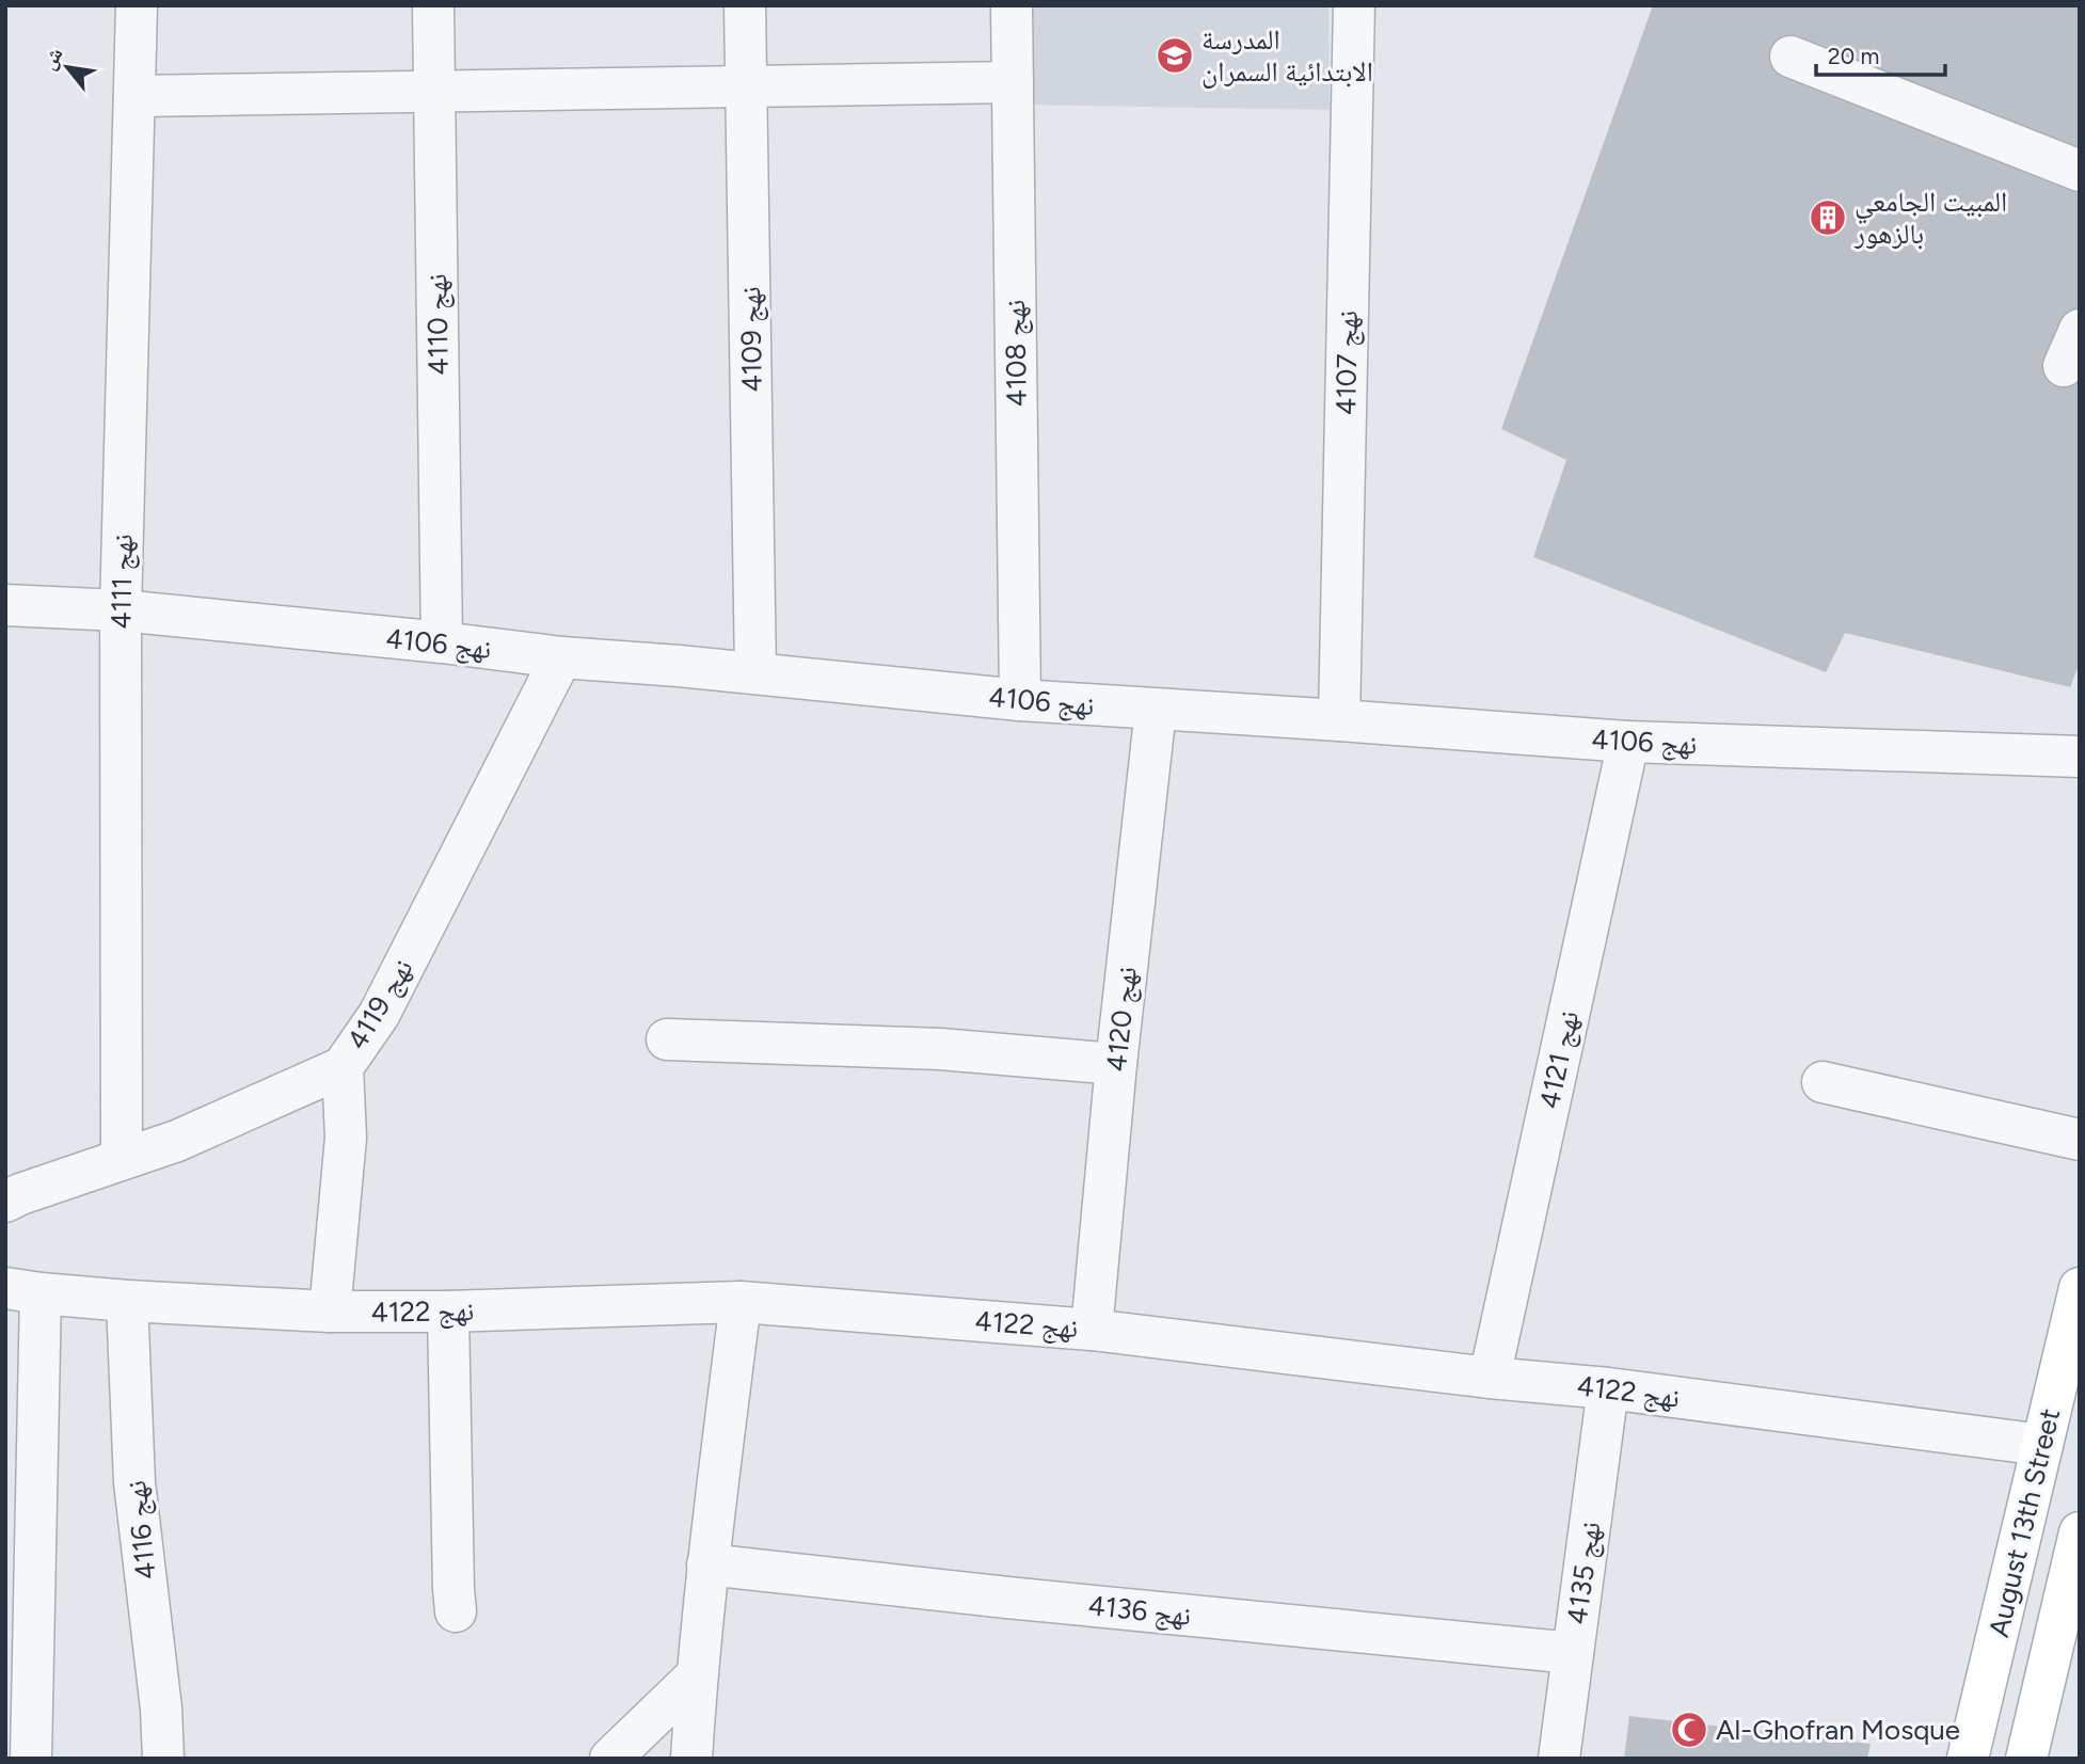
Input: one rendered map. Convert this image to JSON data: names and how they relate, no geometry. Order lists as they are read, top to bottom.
{
  "streets": {
    "main road": ["August 13th Street"],
    "street": [
      "نهج 4110",
      "نهج 4109",
      "نهج 4108",
      "نهج 4107",
      "نهج 4111",
      "نهج 4106",
      "نهج 4119",
      "نهج 4120",
      "نهج 4121",
      "نهج 4122",
      "نهج 4116",
      "نهج 4135",
      "نهج 4136"
    ]
  },
  "crossings": [
    ["نهج 4110", "نهج 4106"],
    ["نهج 4109", "نهج 4106"],
    ["نهج 4108", "نهج 4106"],
    ["نهج 4107", "نهج 4106"],
    ["نهج 4111", "نهج 4106"],
    ["نهج 4111", "نهج 4119"],
    ["نهج 4106", "نهج 4119"],
    ["نهج 4106", "نهج 4120"],
    ["نهج 4106", "نهج 4121"],
    ["نهج 4120", "نهج 4122"],
    ["نهج 4121", "نهج 4122"],
    ["نهج 4122", "August 13th Street"],
    ["نهج 4122", "نهج 4116"],
    ["نهج 4122", "نهج 4135"],
    ["نهج 4135", "نهج 4136"]
  ],
  "places": {
    "school or university": ["المدرسة الابتدائية السمران"],
    "building": ["المبيت الجامعي بالزهور"],
    "mosque": ["Al-Ghofran Mosque"]
  },
  "scale_bar": "20 m",
  "north": "top left"
}
